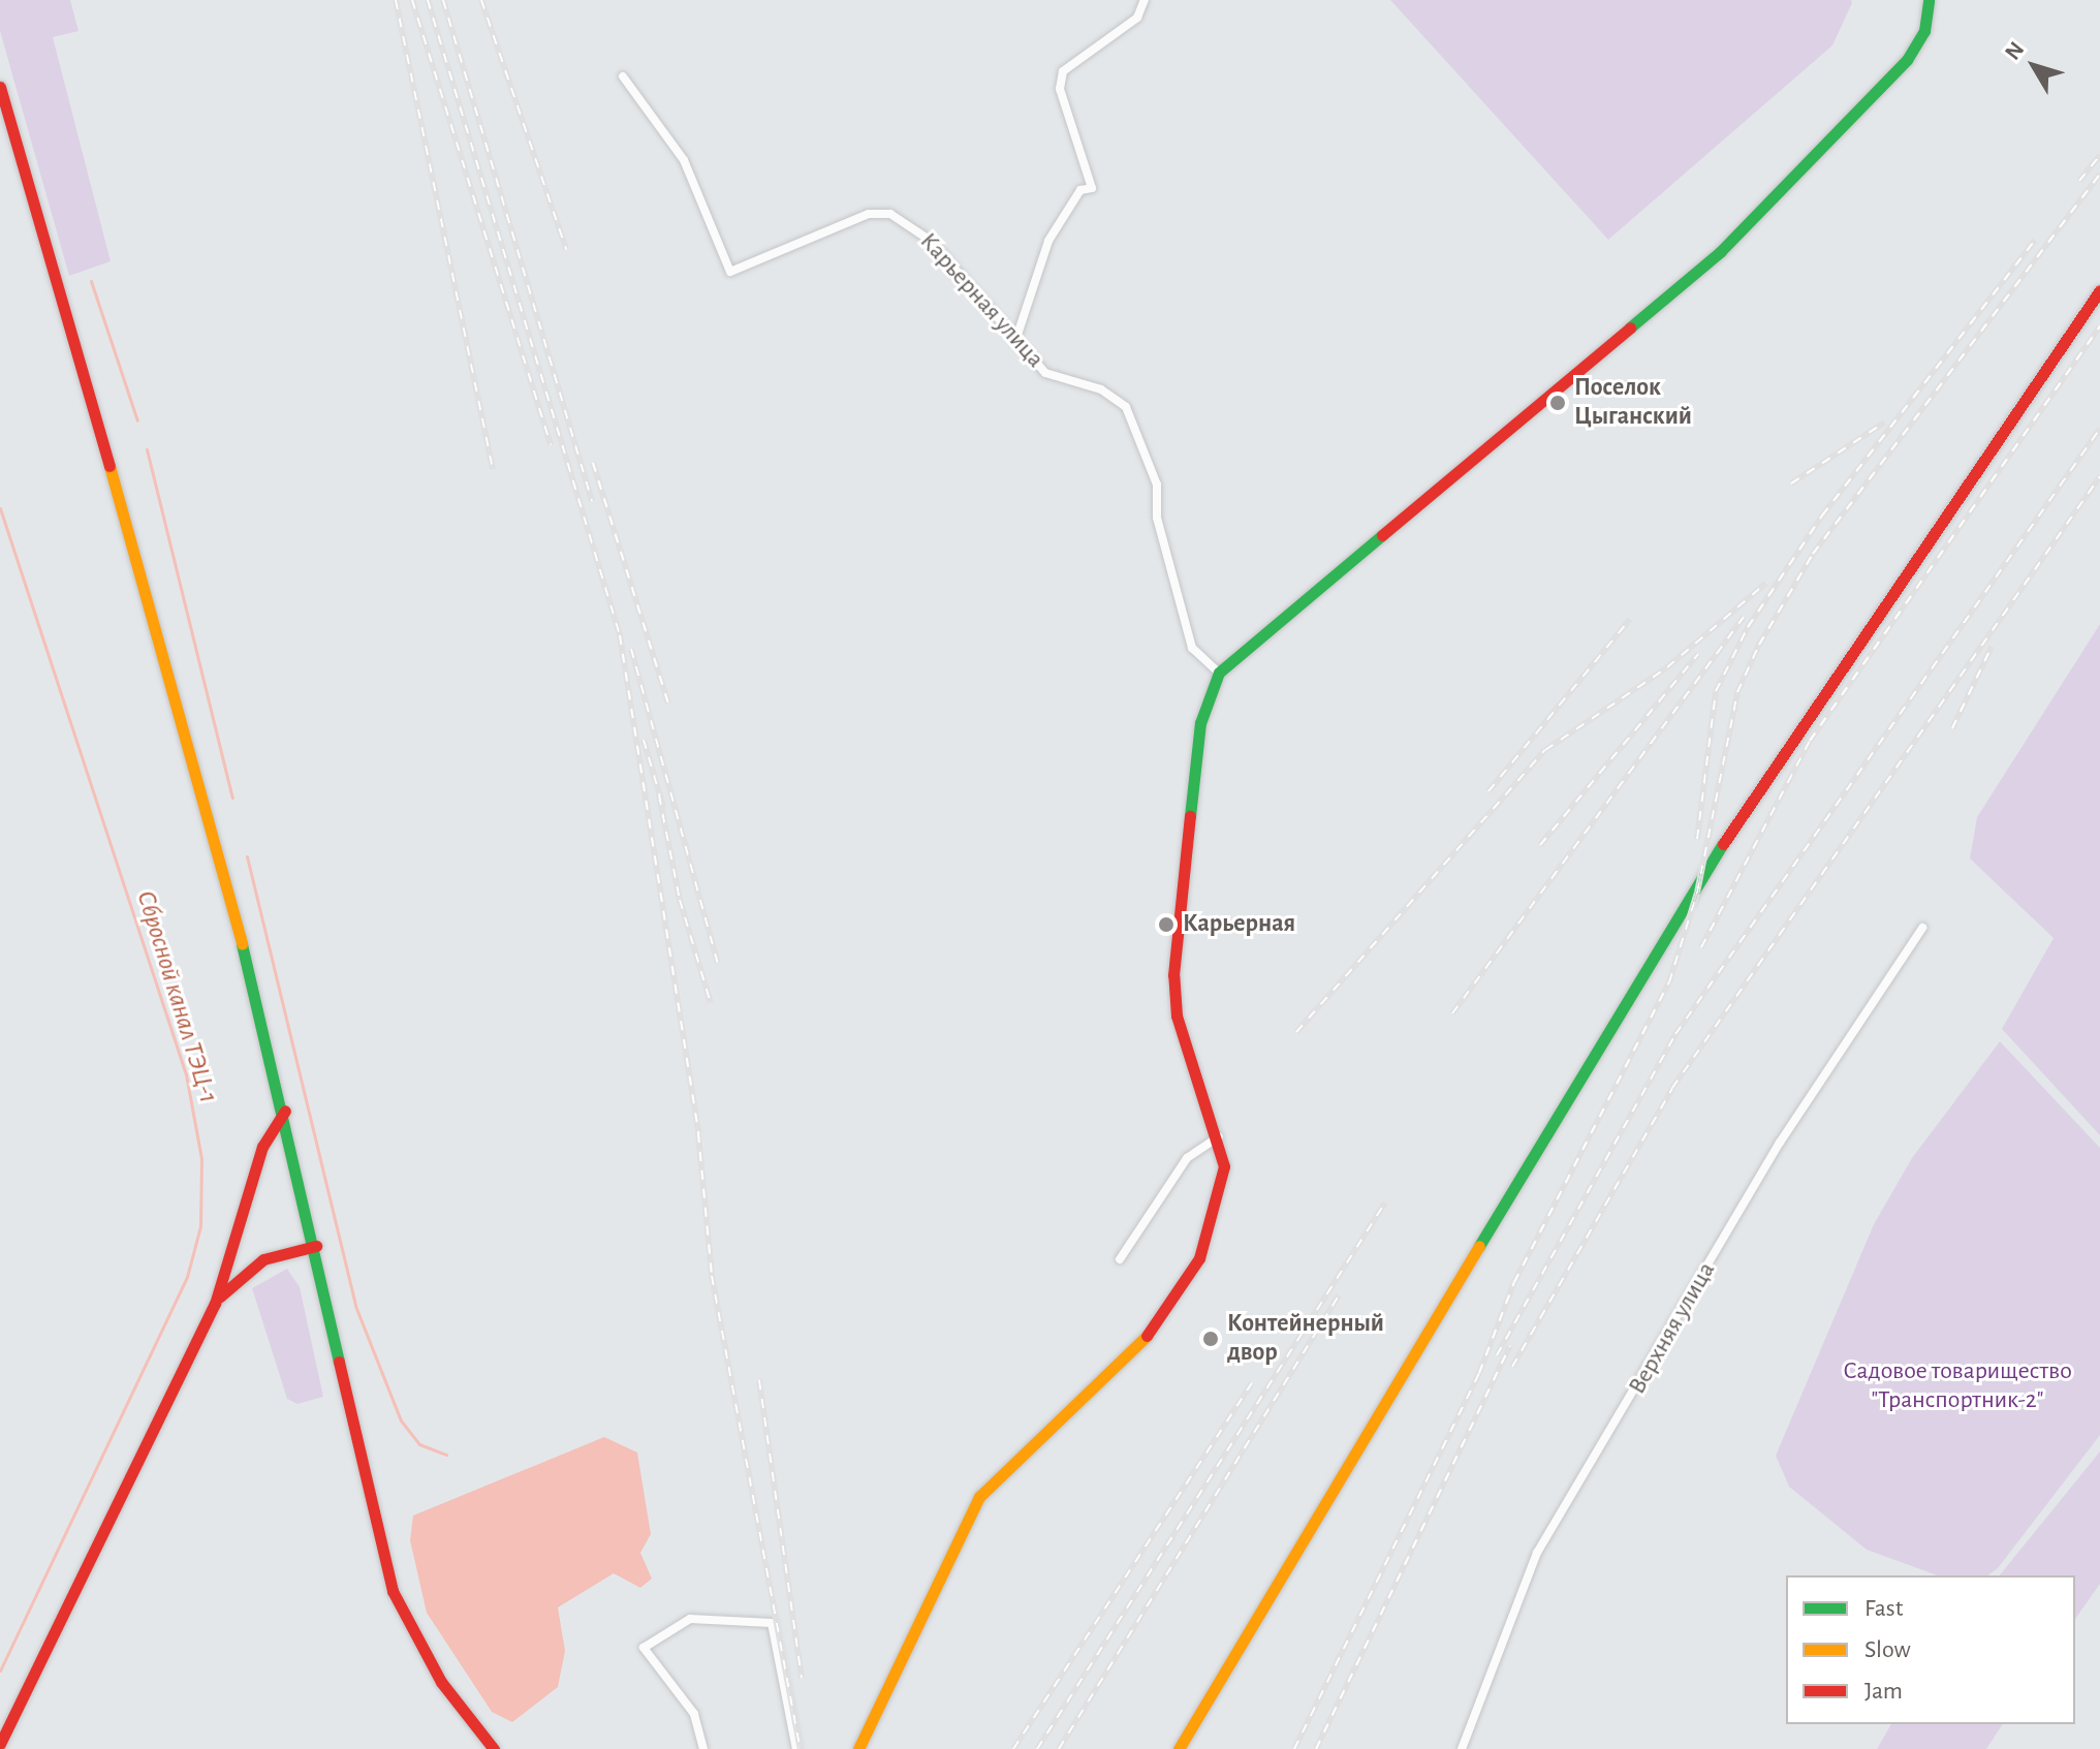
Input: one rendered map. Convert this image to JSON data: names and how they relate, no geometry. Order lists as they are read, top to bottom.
{
  "streets": {
    "street": ["Карьерная улица", "Верхняя улица"]
  },
  "water": ["Сбросной канал ТЭЦ-1"],
  "parks": ["Садовое товарищество \"Транспортник-2\""],
  "places": ["Поселок Цыганский", "Карьерная", "Контейнерный двор"],
  "legend": ["Fast", "Slow", "Jam"],
  "north": "top left"
}
